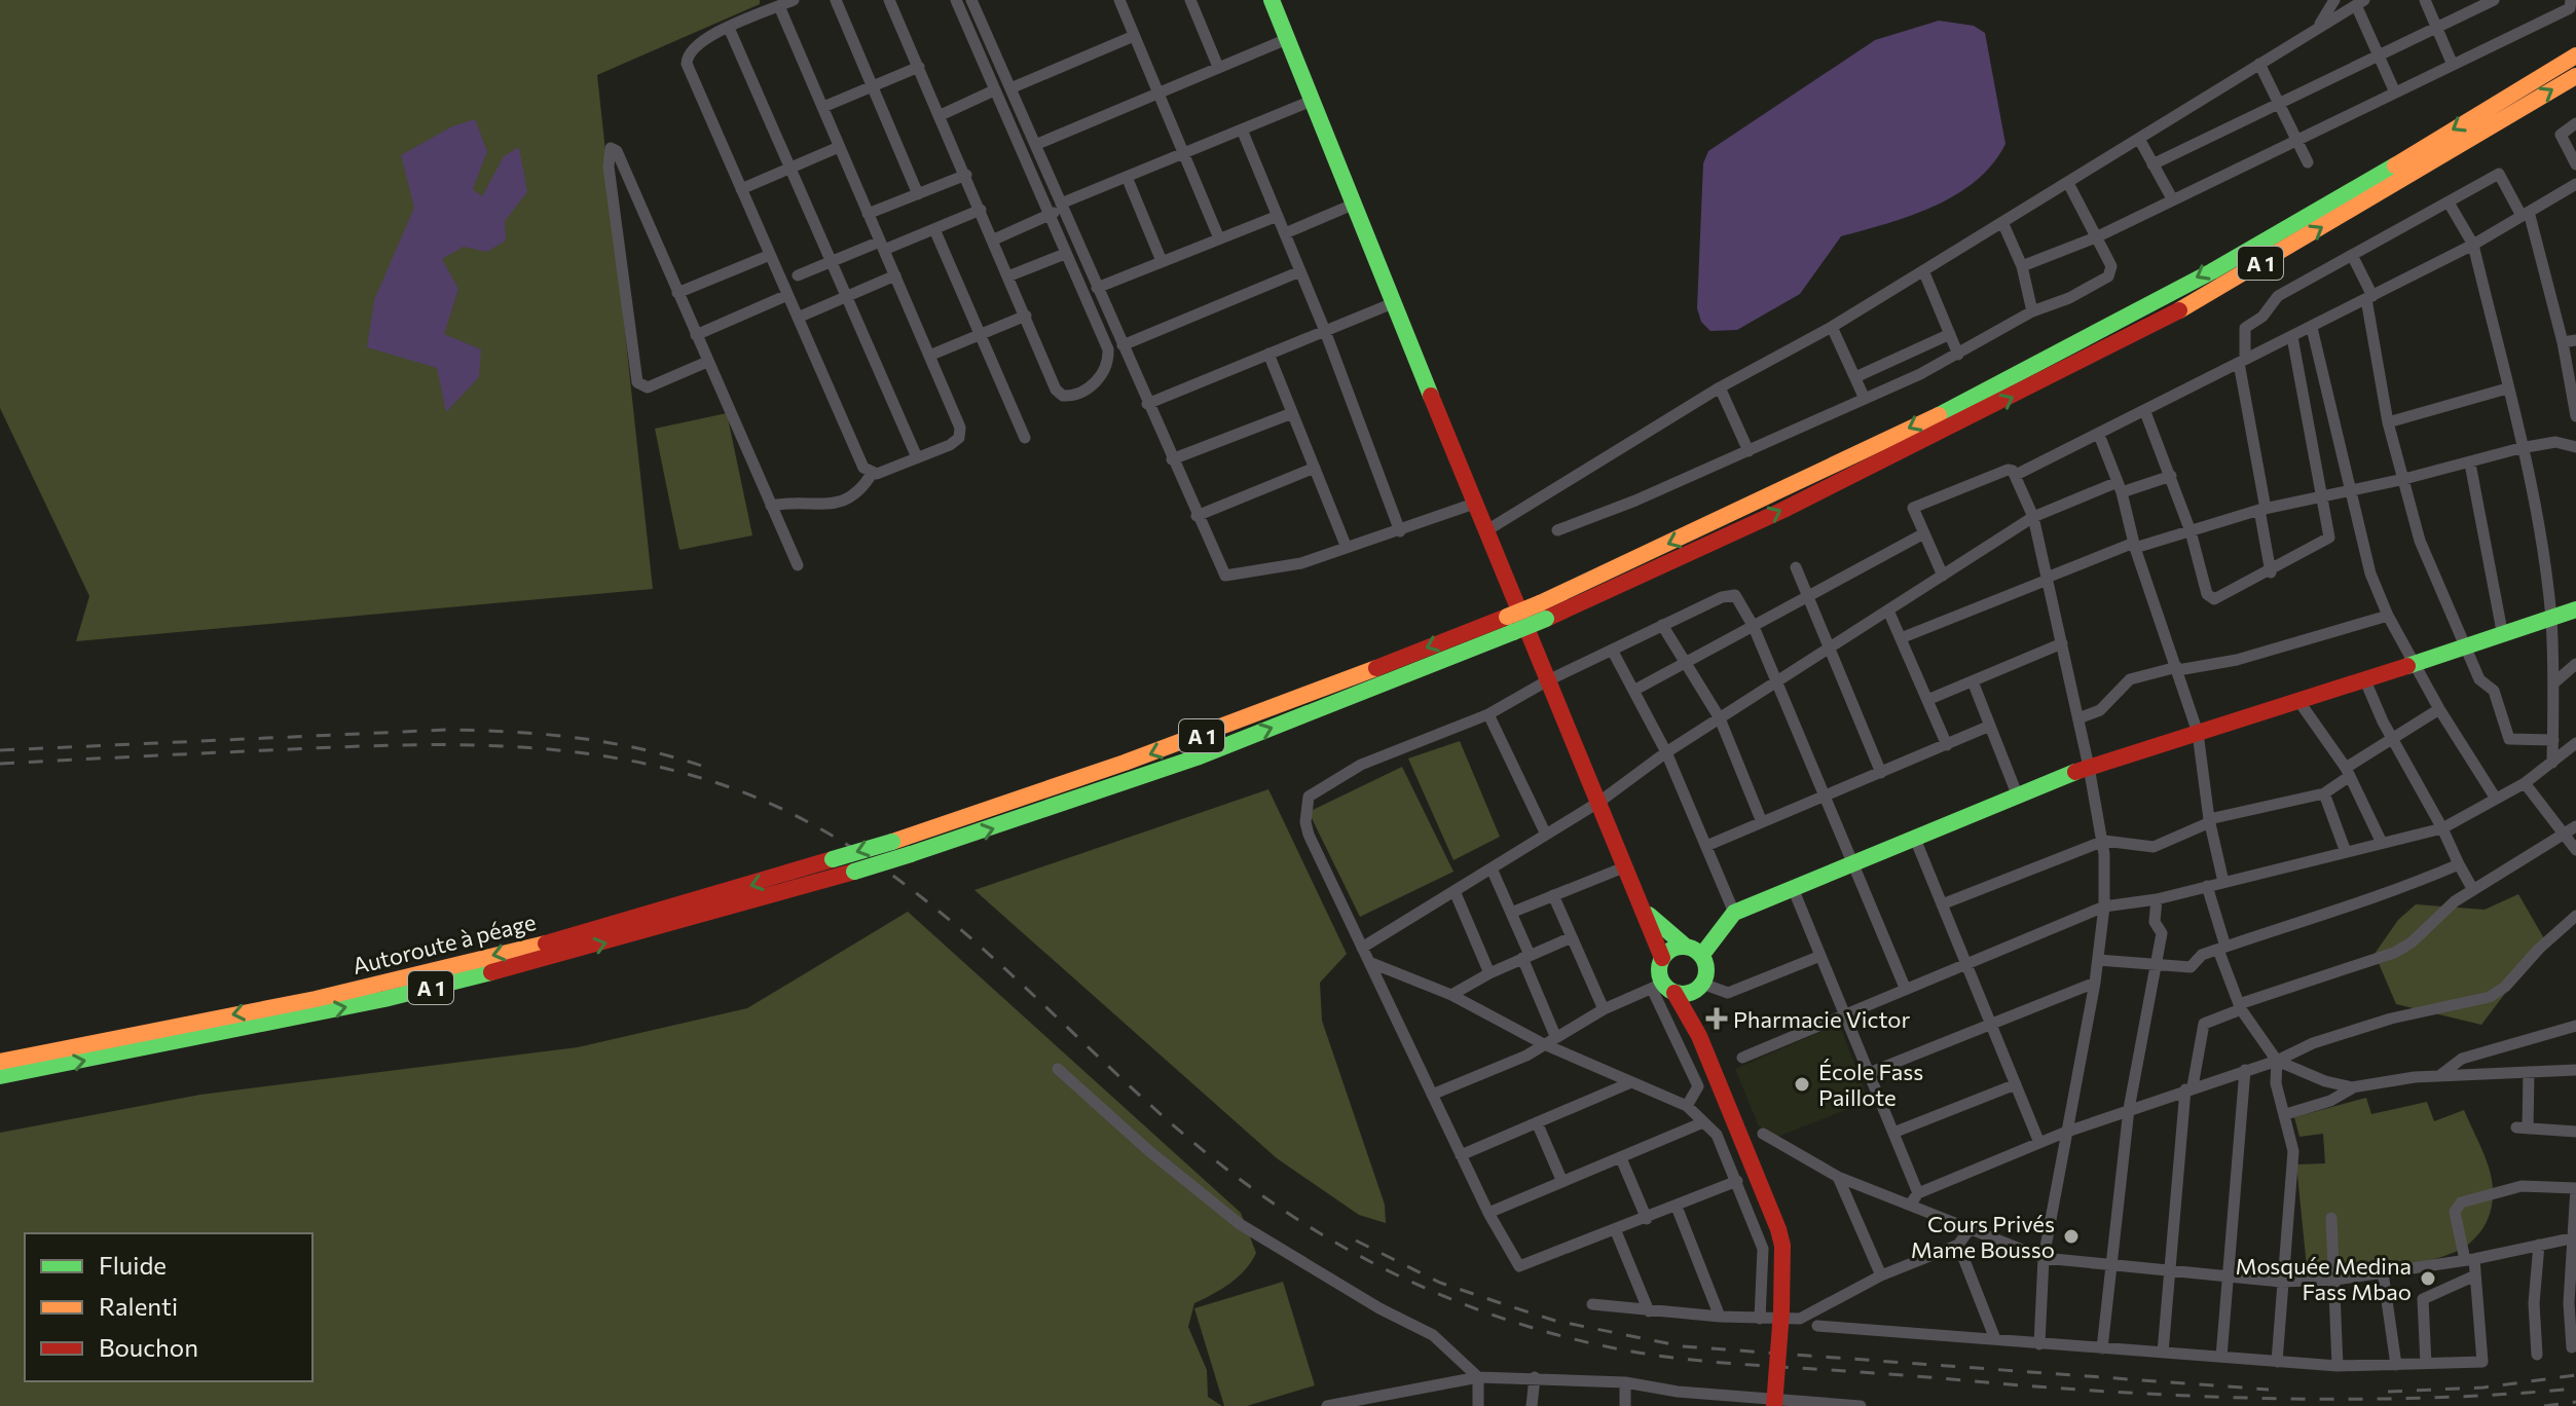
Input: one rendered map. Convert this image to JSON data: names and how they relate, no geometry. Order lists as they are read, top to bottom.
{
  "streets": {
    "main road": ["A 1", "Autoroute à péage"]
  },
  "crossings": [
    ["A 1", "Autoroute à péage"]
  ],
  "places": {
    "health": ["Pharmacie Victor"],
    "other": ["École Fass Paillote", "Cours Privés Mame Bousso", "Mosquée Medina Fass Mbao"]
  },
  "legend": ["Fluide", "Ralenti", "Bouchon"]
}
